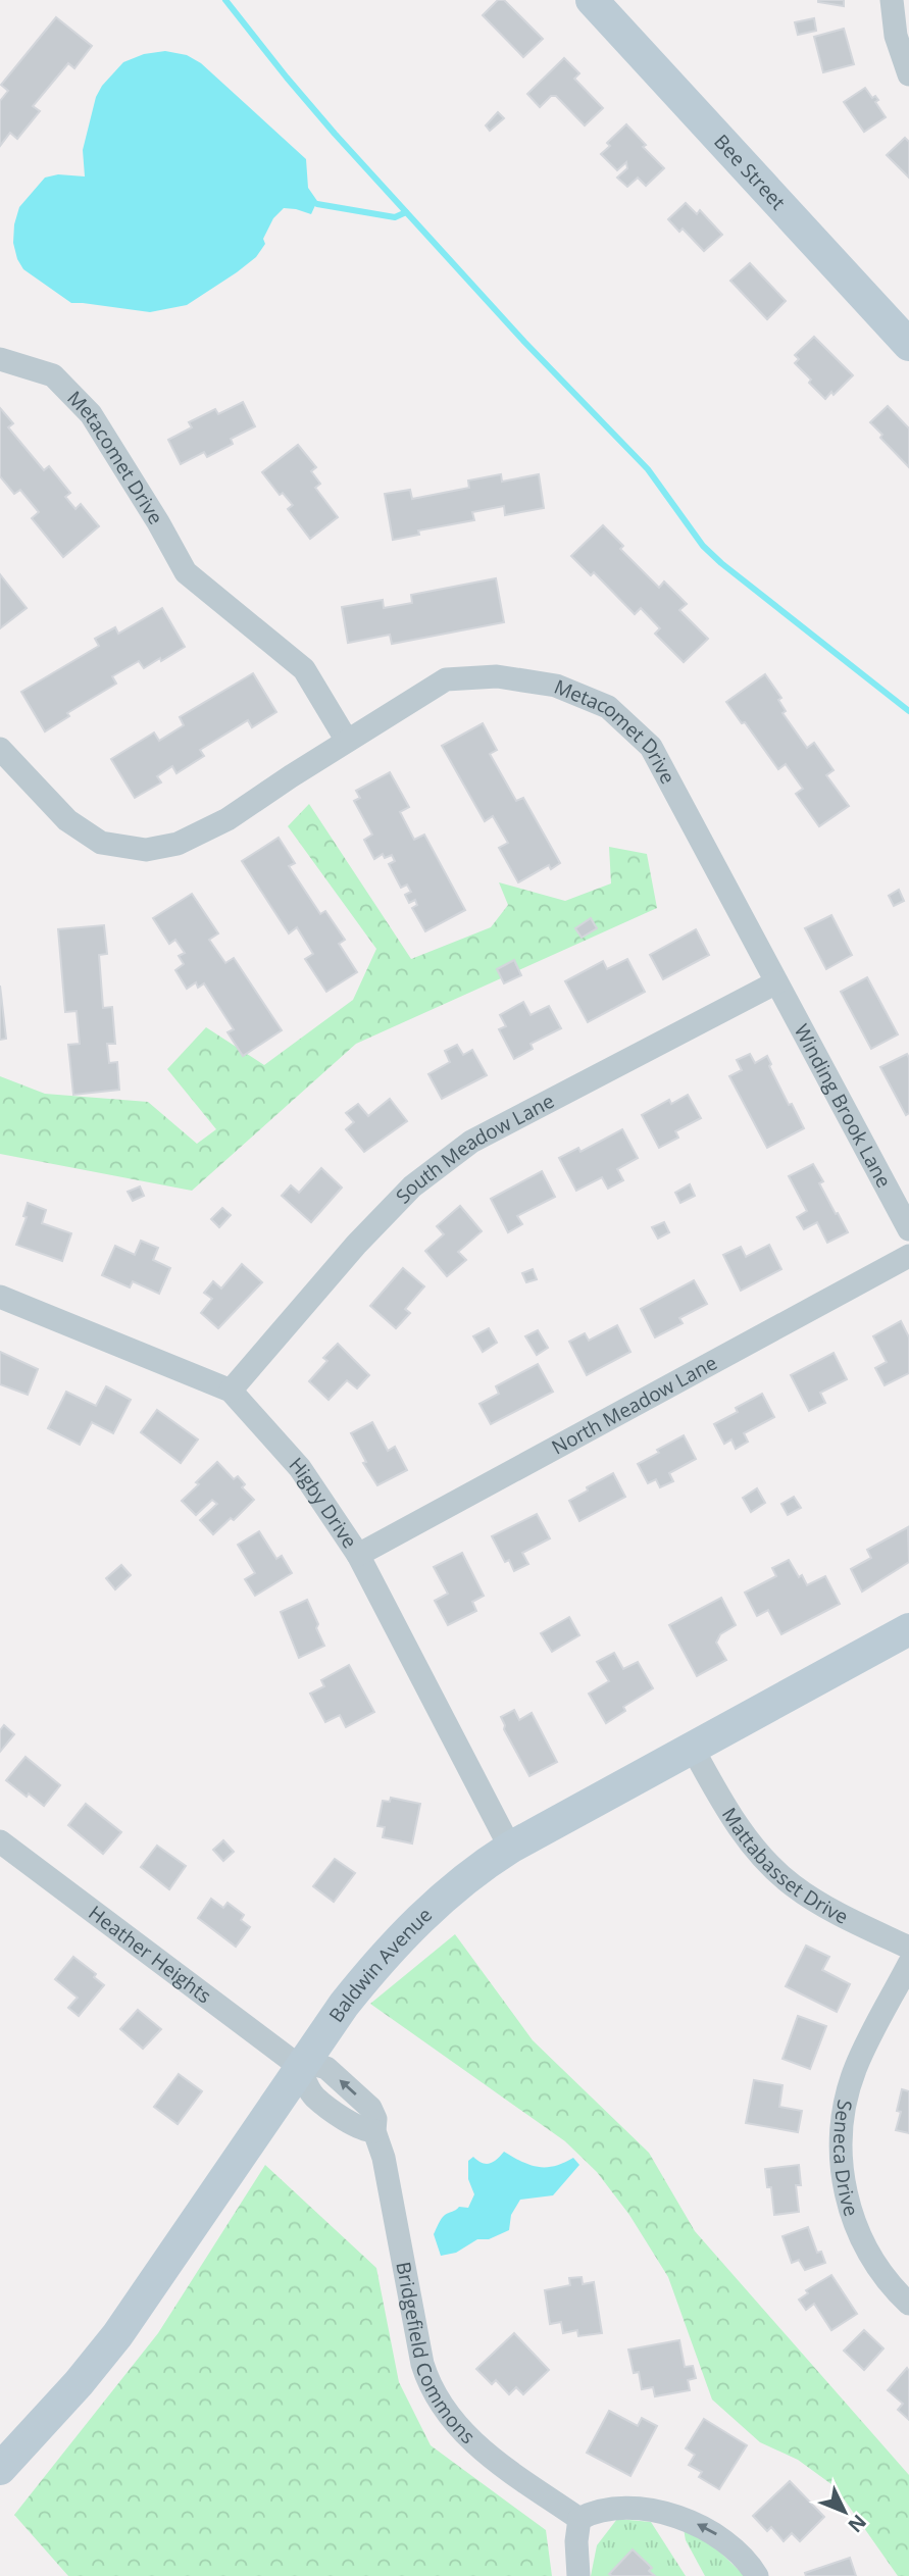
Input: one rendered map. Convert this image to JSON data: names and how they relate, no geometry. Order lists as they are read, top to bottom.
{
  "streets": {
    "street": [
      "Bee Street",
      "Metacomet Drive",
      "Winding Brook Lane",
      "South Meadow Lane",
      "North Meadow Lane",
      "Higby Drive",
      "Mattabasset Drive",
      "Heather Heights",
      "Baldwin Avenue",
      "Seneca Drive",
      "Bridgefield Commons"
    ]
  },
  "crossings": [
    ["Metacomet Drive", "Winding Brook Lane"],
    ["Metacomet Drive", "South Meadow Lane"],
    ["Winding Brook Lane", "South Meadow Lane"],
    ["South Meadow Lane", "Higby Drive"],
    ["North Meadow Lane", "Higby Drive"],
    ["Higby Drive", "Baldwin Avenue"],
    ["Mattabasset Drive", "Baldwin Avenue"],
    ["Heather Heights", "Baldwin Avenue"],
    ["Heather Heights", "Bridgefield Commons"],
    ["Baldwin Avenue", "Bridgefield Commons"]
  ],
  "north": "bottom right"
}
